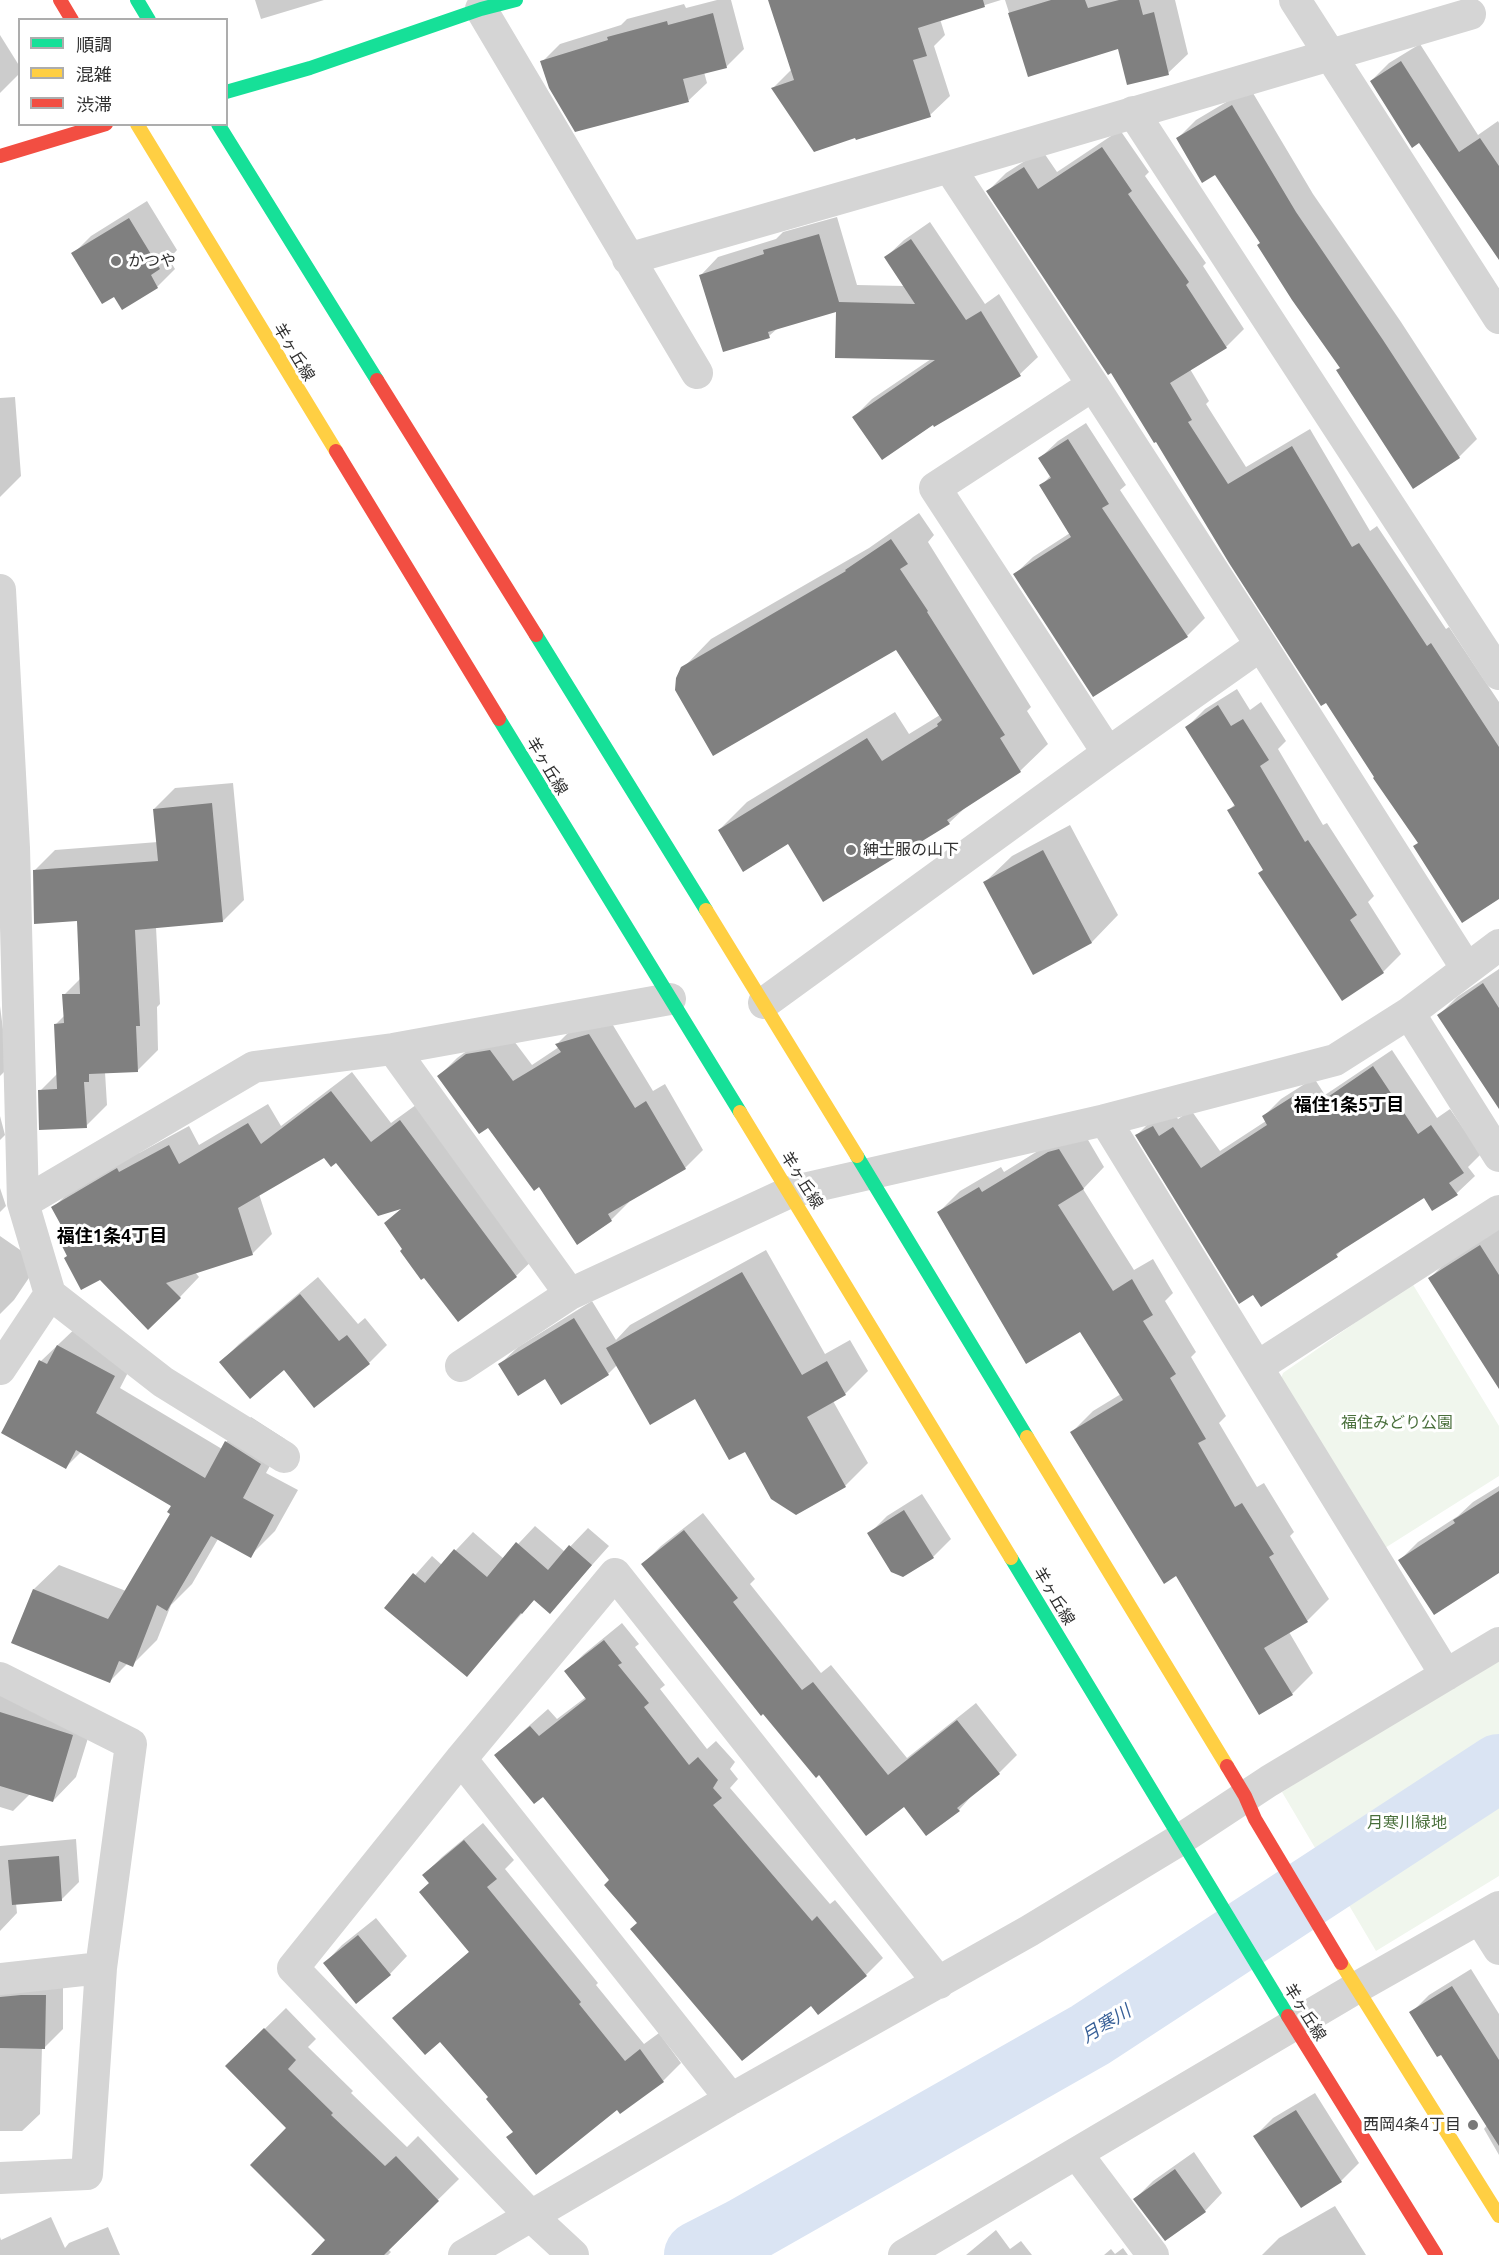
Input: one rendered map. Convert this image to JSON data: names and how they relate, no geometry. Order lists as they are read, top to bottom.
{
  "streets": {
    "main road": ["羊ヶ丘線"]
  },
  "districts": ["福住1条5丁目", "福住1条4丁目"],
  "water": ["月寒川"],
  "parks": ["福住みどり公園", "月寒川緑地"],
  "places": ["かつや", "紳士服の山下", "西岡4条4丁目"],
  "legend": ["順調", "混雑", "渋滞"]
}
